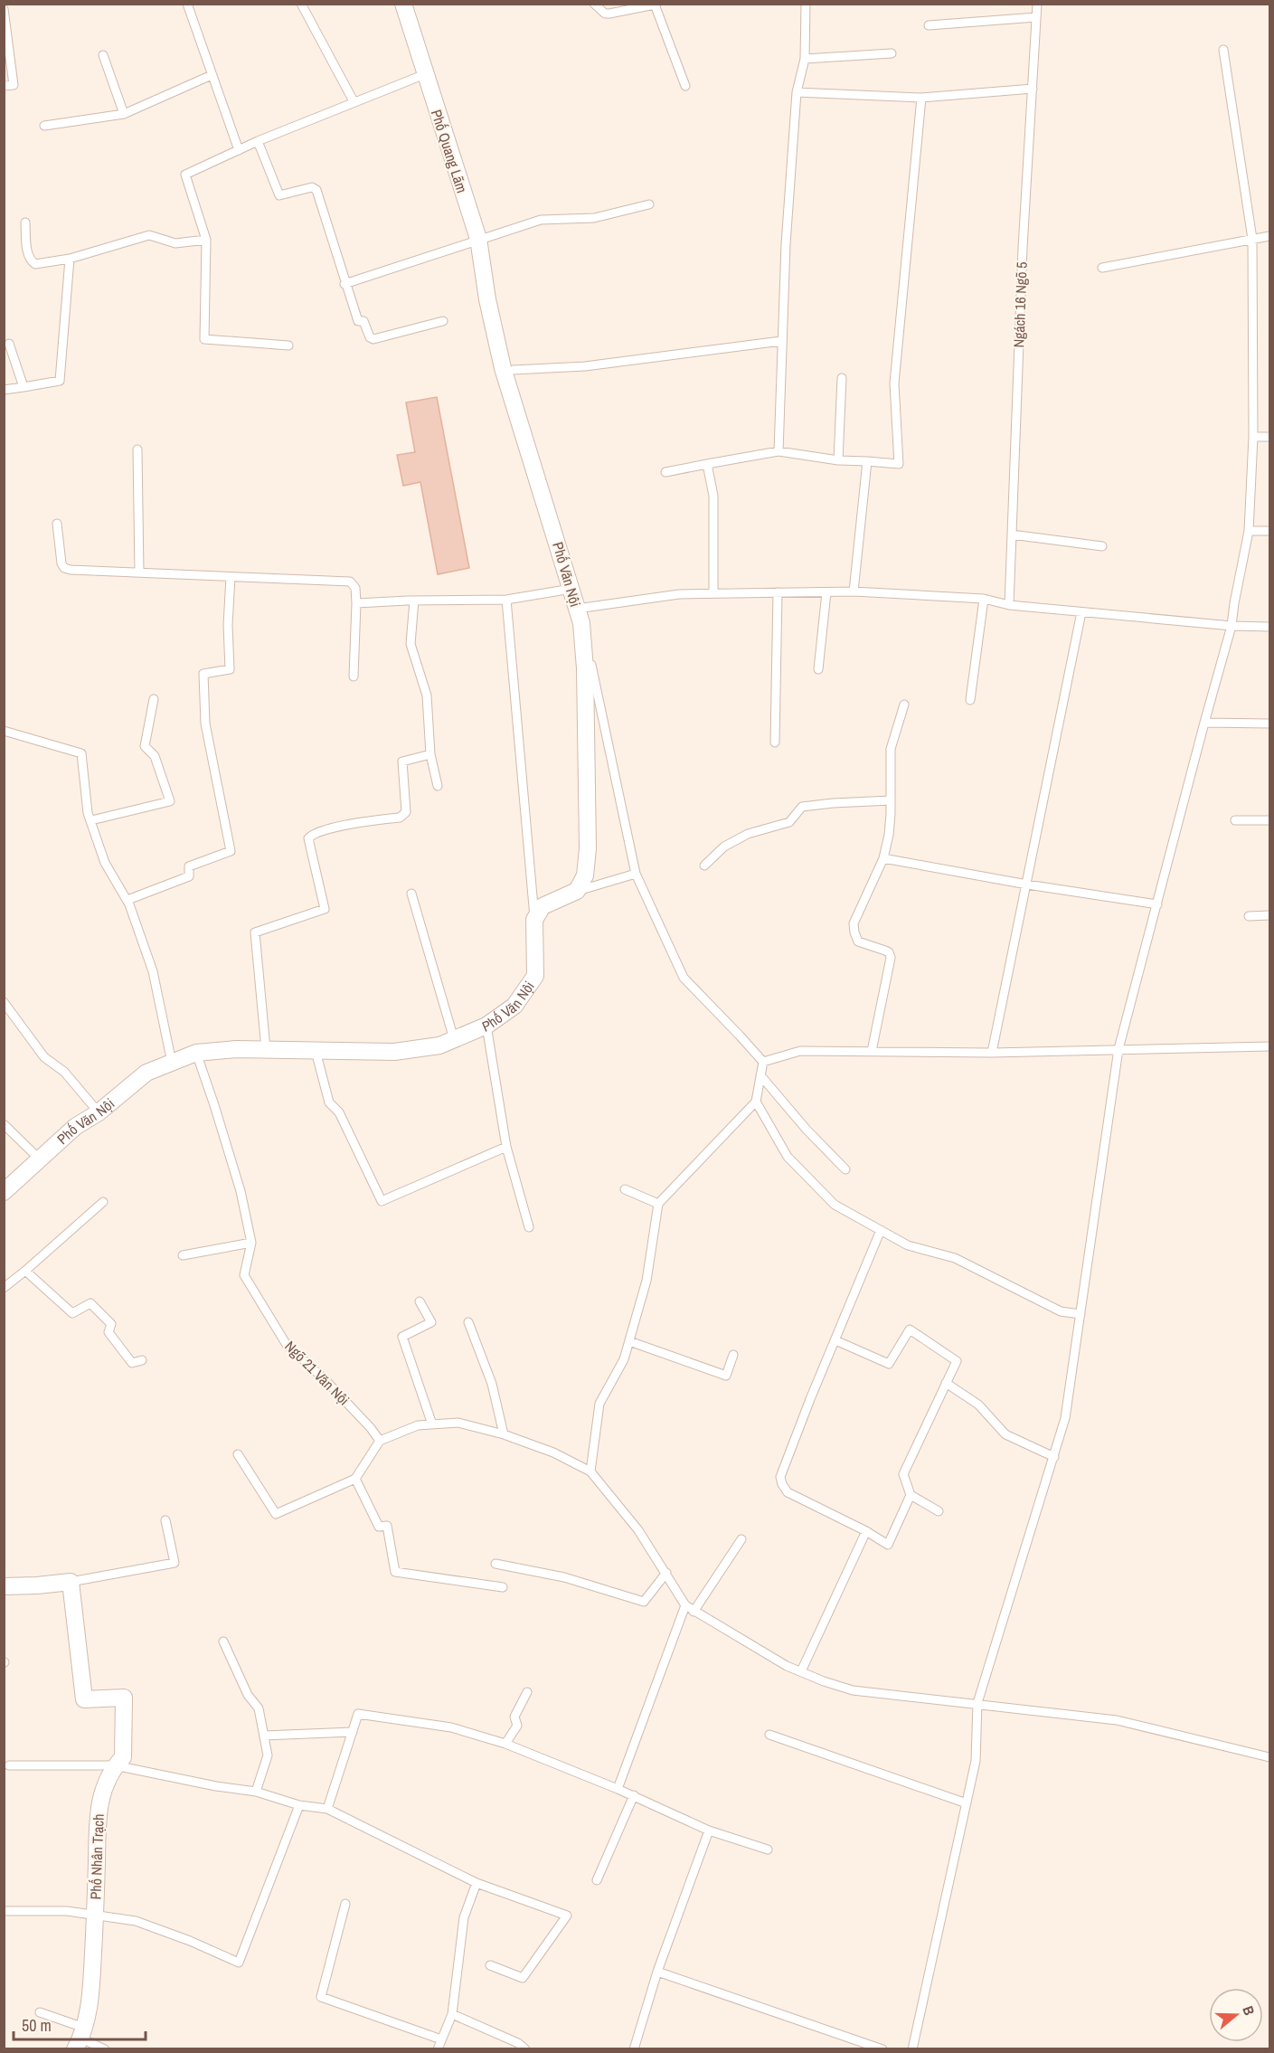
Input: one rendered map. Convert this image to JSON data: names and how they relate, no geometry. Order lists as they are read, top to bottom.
{
  "streets": {
    "street": ["Phố Quang Lãm", "Phố Văn Nội", "Phố Nhân Trạch"],
    "lane": ["Ngách 16 Ngõ 5", "Ngõ 21 Văn Nội"]
  },
  "crossings": [
    ["Phố Quang Lãm", "Phố Văn Nội"],
    ["Phố Văn Nội", "Ngõ 21 Văn Nội"]
  ],
  "scale_bar": "50 m",
  "north": "right"
}
